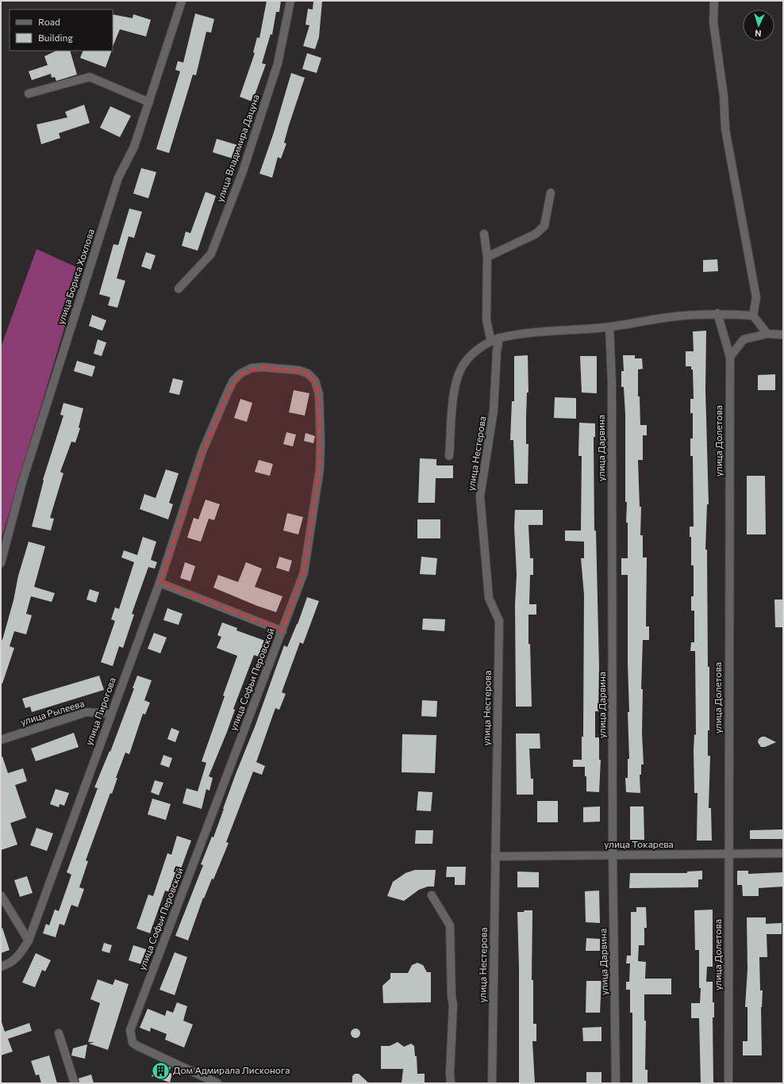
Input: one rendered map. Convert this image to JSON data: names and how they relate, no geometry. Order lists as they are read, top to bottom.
{
  "streets": {
    "street": [
      "улица Владимира Дацуна",
      "улица Бориса Хохлова",
      "улица Долетова",
      "улица Дарвина",
      "улица Нестерова",
      "улица Софьи Перовской",
      "улица Пирогова",
      "улица Рылеева",
      "улица Токарева"
    ]
  },
  "crossings": [
    ["улица Долетова", "улица Токарева"],
    ["улица Дарвина", "улица Токарева"],
    ["улица Нестерова", "улица Токарева"],
    ["улица Софьи Перовской", "улица Пирогова"],
    ["улица Пирогова", "улица Рылеева"]
  ],
  "places": {
    "building": ["Дом Адмирала Лисконога"]
  },
  "legend": ["Road", "Building"],
  "north": "bottom"
}
